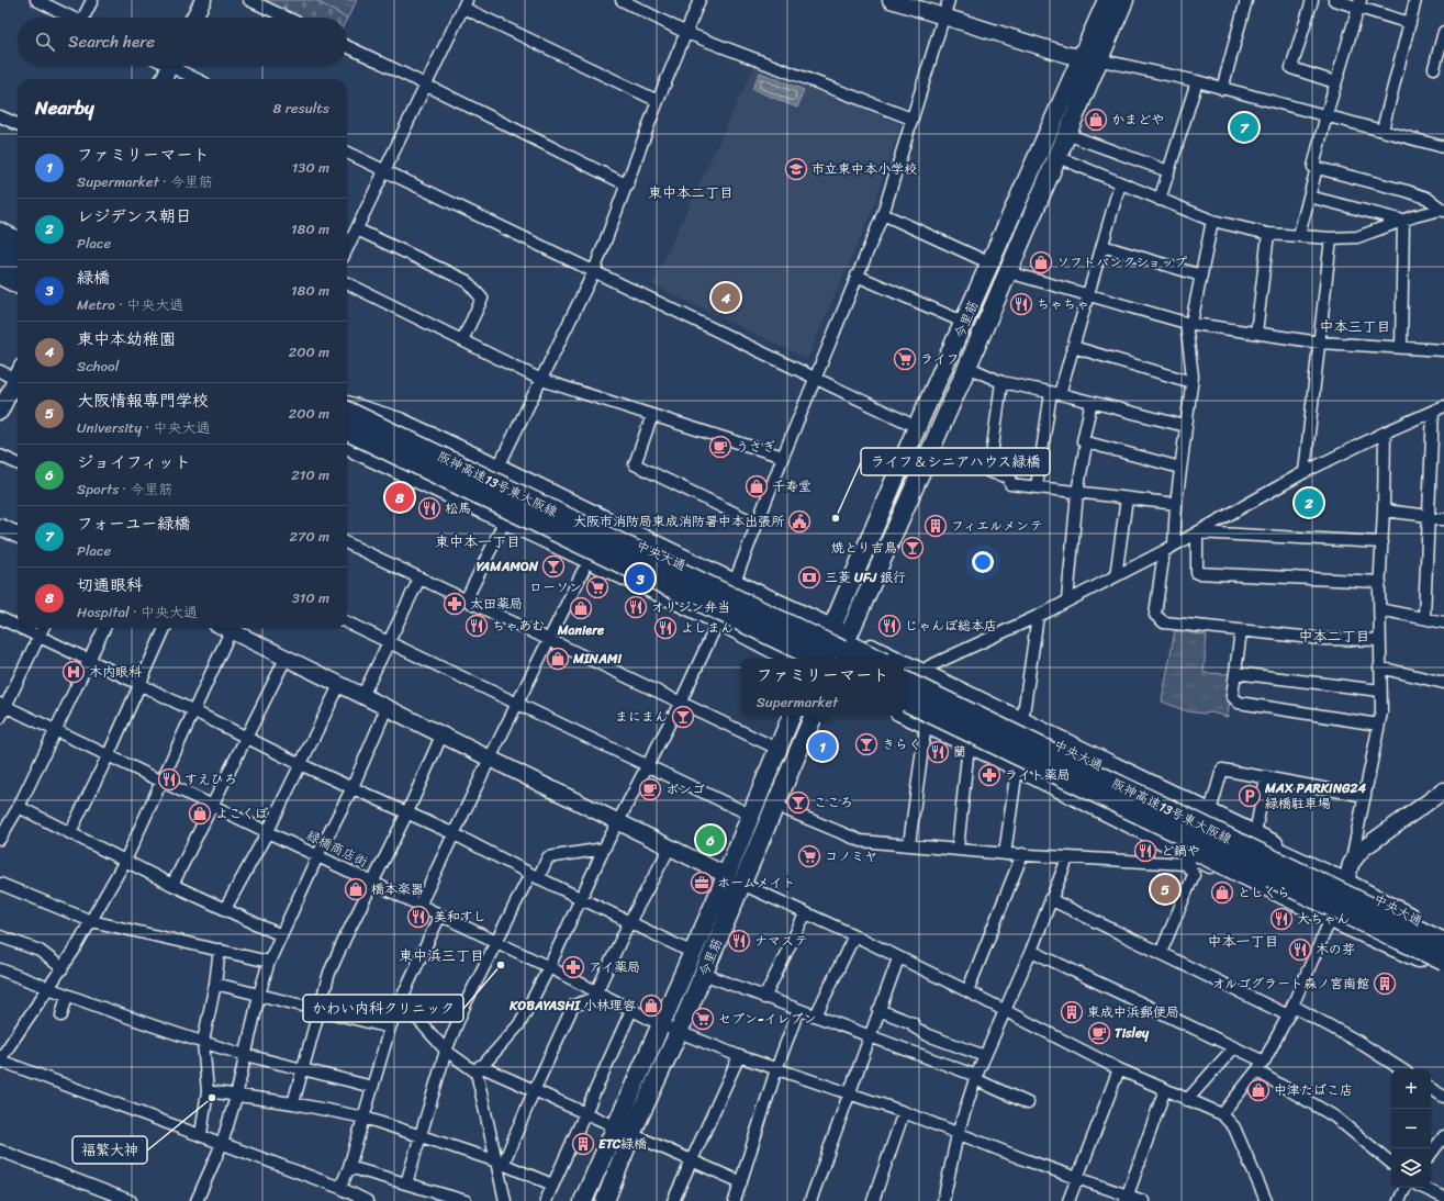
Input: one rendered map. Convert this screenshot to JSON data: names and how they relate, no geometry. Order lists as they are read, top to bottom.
{
  "streets": {
    "highway": ["阪神高速13号東大阪線"],
    "main road": ["今里筋", "中央大通"],
    "street": ["緑橋商店街"]
  },
  "crossings": [
    ["今里筋", "緑橋商店街"]
  ],
  "districts": [
    "東中本二丁目",
    "中本三丁目",
    "東中本一丁目",
    "中本二丁目",
    "中本一丁目",
    "東中浜三丁目"
  ],
  "places": {
    "shop": [
      "かまどや",
      "ソフトバンクショップ",
      "千寿堂",
      "Maniere",
      "MINAMI",
      "よこくぼ",
      "橋本楽器",
      "としくら",
      "KOBAYASHI 小林理容",
      "中津たばこ店"
    ],
    "school or university": ["市立東中本小学校"],
    "restaurant": [
      "ちゃちゃ",
      "松馬",
      "オリジン弁当",
      "ちゃあむ",
      "じゃんぼ総本店",
      "よしまん",
      "蘭",
      "すえひろ",
      "ど鍋や",
      "美和すし",
      "大ちゃん",
      "ナマステ",
      "木の芽"
    ],
    "supermarket": [
      "ライフ",
      "ローソン",
      "コノミヤ",
      "セブン-イレブン"
    ],
    "cafe": ["うさぎ", "ボンゴ", "Tisley"],
    "other": ["ライフ＆シニアハウス緑橋", "かわい内科クリニック", "福繁大神"],
    "public building": ["大阪市消防局東成消防署中本出張所"],
    "building": [
      "フィエルメンテ",
      "オルゴグラート森ノ宮南館",
      "東成中浜郵便局",
      "ETC緑橋"
    ],
    "bar": [
      "焼とり吉鳥",
      "YAMAMON",
      "まにまん",
      "きらく",
      "こころ"
    ],
    "bank": ["三菱 UFJ 銀行"],
    "pharmacy": ["太田薬局", "ライト薬局", "アイ薬局"],
    "hospital": ["木内眼科"],
    "parking": ["MAX PARKING24 緑橋駐車場"],
    "office": ["ホームメイト"]
  },
  "page": {
    "search": "Search here",
    "heading": ["Nearby", "8 results"],
    "pins": [
      "7",
      "4",
      "8",
      "2",
      "3",
      "1",
      "6",
      "5"
    ],
    "list": [
      {
        "mark": "1",
        "name": "ファミリーマート",
        "note": "Supermarket · 今里筋",
        "value": "130 m"
      },
      {
        "mark": "2",
        "name": "レジデンス朝日",
        "note": "Place",
        "value": "180 m"
      },
      {
        "mark": "3",
        "name": "緑橋",
        "note": "Metro · 中央大通",
        "value": "180 m"
      },
      {
        "mark": "4",
        "name": "東中本幼稚園",
        "note": "School",
        "value": "200 m"
      },
      {
        "mark": "5",
        "name": "大阪情報専門学校",
        "note": "University · 中央大通",
        "value": "200 m"
      },
      {
        "mark": "6",
        "name": "ジョイフィット",
        "note": "Sports · 今里筋",
        "value": "210 m"
      },
      {
        "mark": "7",
        "name": "フォーユー緑橋",
        "note": "Place",
        "value": "270 m"
      },
      {
        "mark": "8",
        "name": "切通眼科",
        "note": "Hospital · 中央大通",
        "value": "310 m"
      }
    ],
    "popup": ["ファミリーマート", "Supermarket"],
    "map_buttons": ["+", "−"]
  }
}
